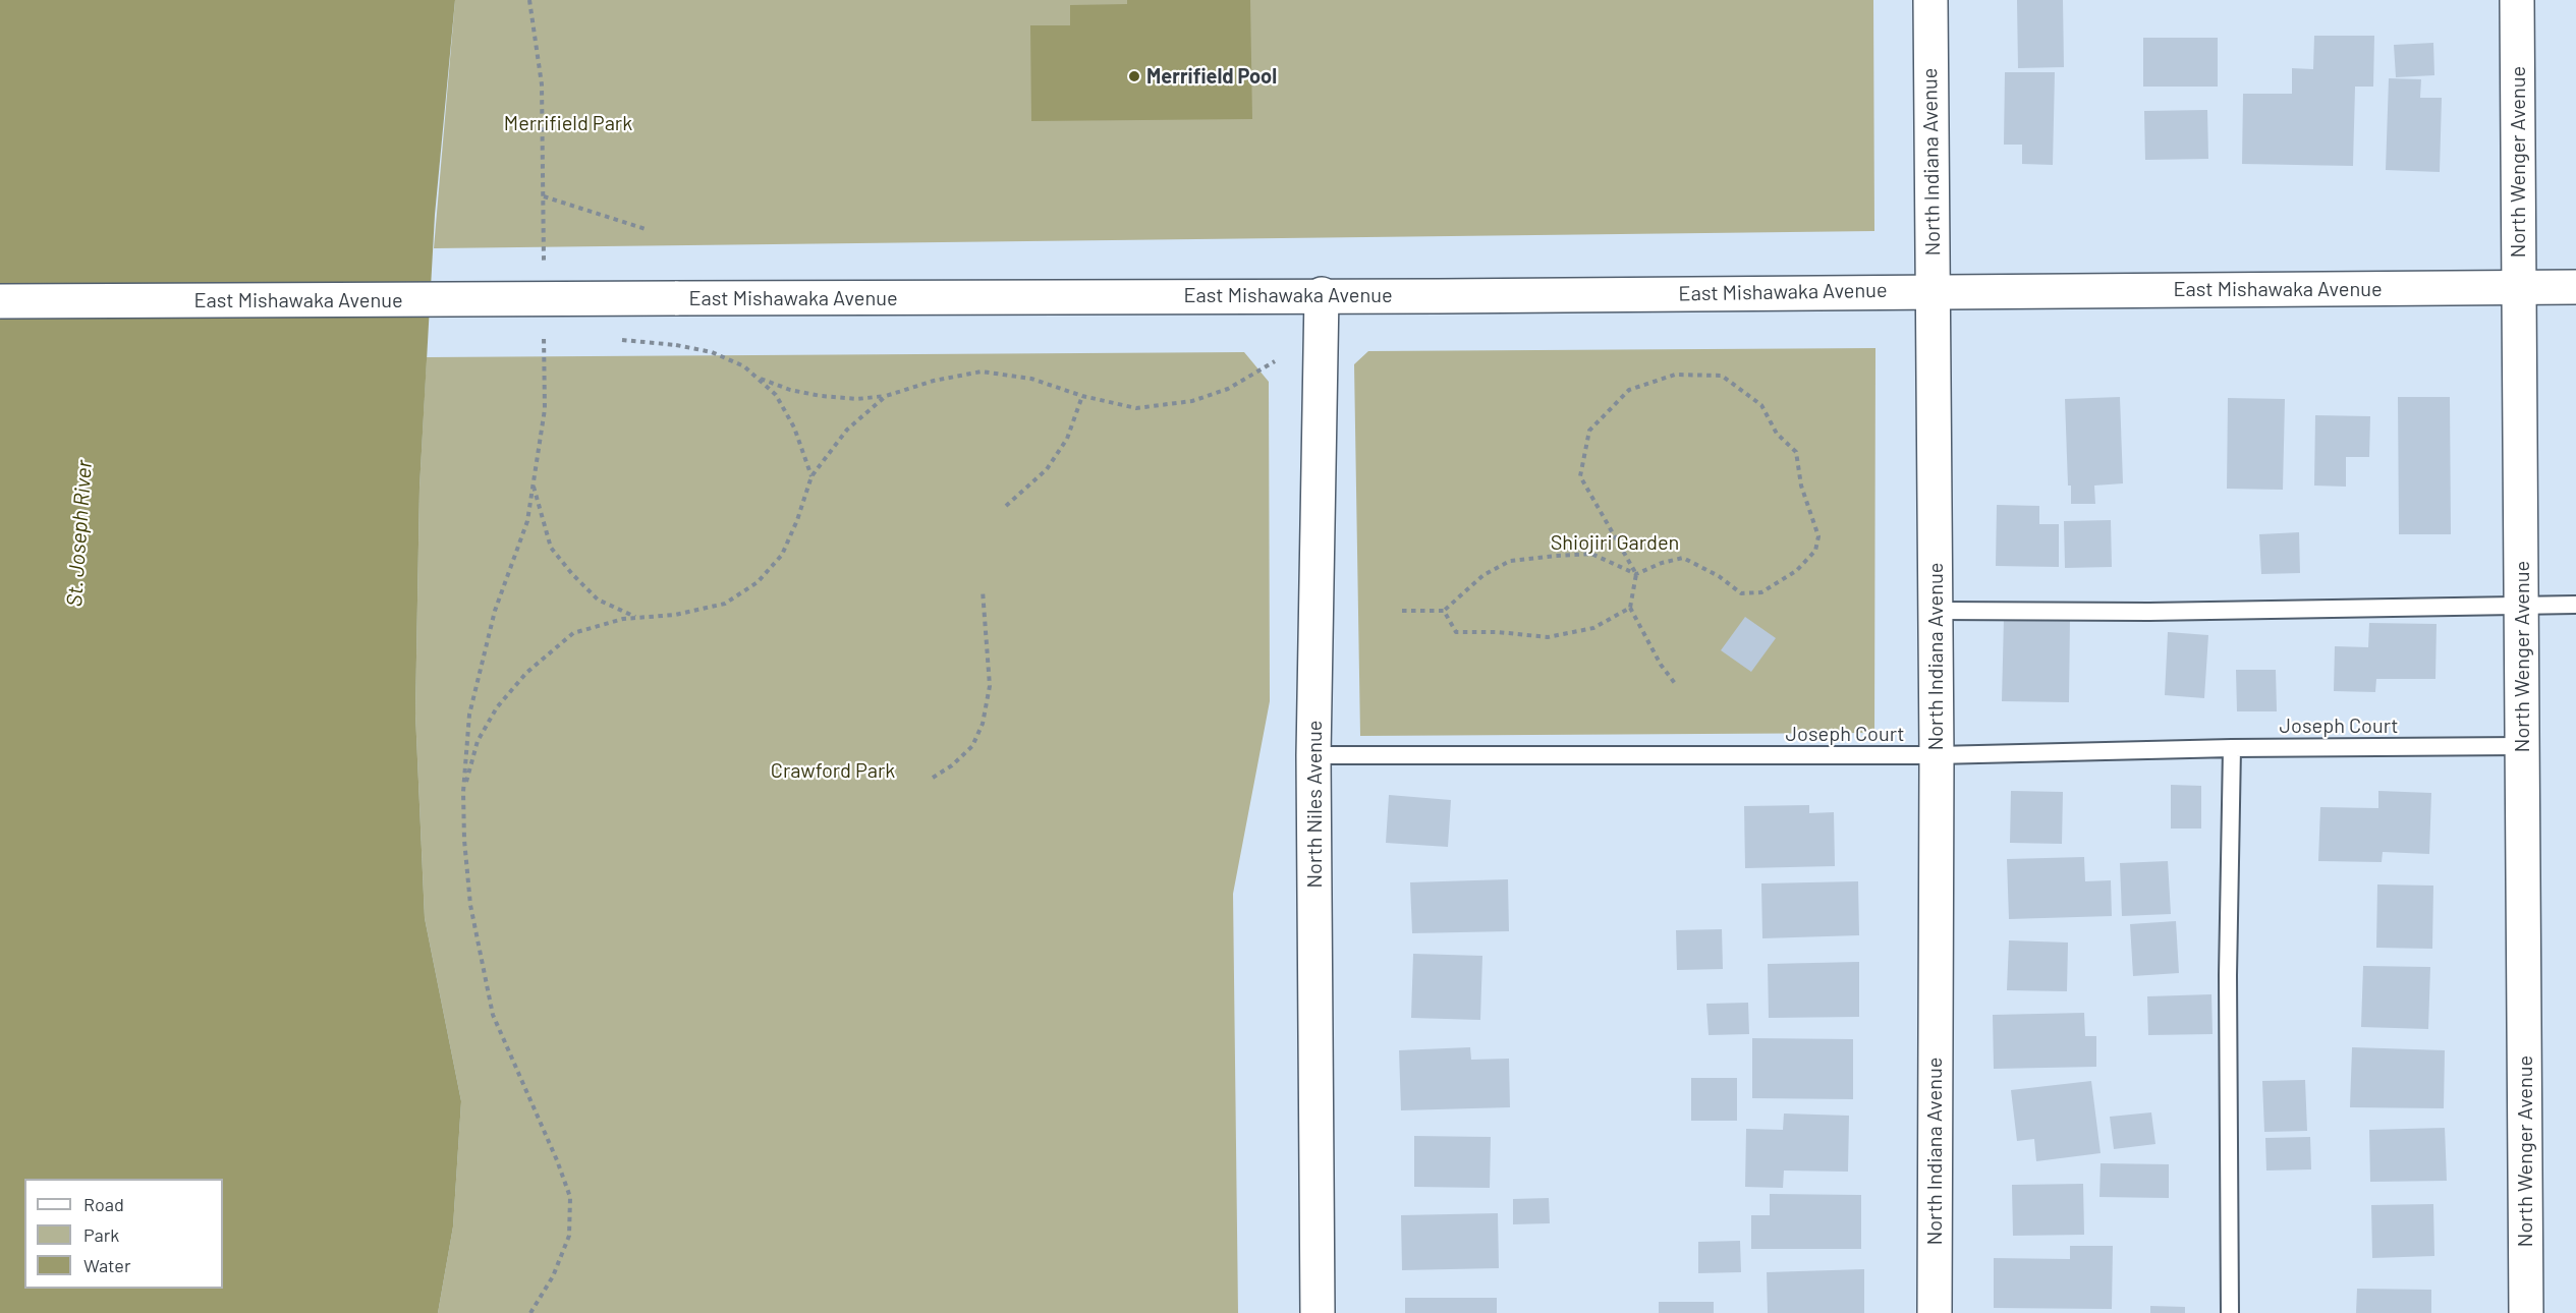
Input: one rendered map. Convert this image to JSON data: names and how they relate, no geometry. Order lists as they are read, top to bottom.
{
  "streets": {
    "street": [
      "North Indiana Avenue",
      "North Wenger Avenue",
      "East Mishawaka Avenue",
      "North Niles Avenue"
    ],
    "lane": ["Joseph Court"]
  },
  "crossings": [
    ["North Indiana Avenue", "East Mishawaka Avenue"],
    ["North Indiana Avenue", "Joseph Court"],
    ["North Wenger Avenue", "East Mishawaka Avenue"],
    ["North Wenger Avenue", "Joseph Court"],
    ["East Mishawaka Avenue", "North Niles Avenue"],
    ["Joseph Court", "North Niles Avenue"]
  ],
  "water": ["St. Joseph River"],
  "parks": ["Merrifield Park", "Shiojiri Garden", "Crawford Park"],
  "places": ["Merrifield Pool"],
  "legend": ["Road", "Park", "Water"]
}
